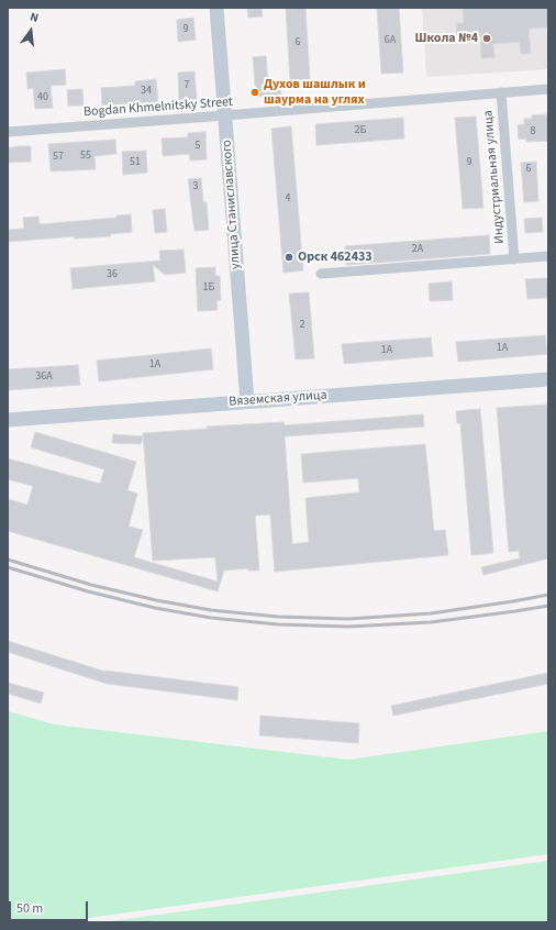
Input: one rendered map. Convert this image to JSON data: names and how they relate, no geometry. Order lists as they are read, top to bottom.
{
  "streets": {
    "main road": ["улица Станиславского", "Вяземская улица"],
    "street": ["Bogdan Khmelnitsky Street", "Индустриальная улица"]
  },
  "crossings": [
    ["Bogdan Khmelnitsky Street", "Индустриальная улица"],
    ["Bogdan Khmelnitsky Street", "улица Станиславского"],
    ["улица Станиславского", "Вяземская улица"]
  ],
  "places": ["Школа №4", "Духов шашлык и шаурма на углях", "Орск 462433"],
  "house_numbers": [
    "9",
    "6А",
    "6",
    "7",
    "34",
    "40",
    "2Б",
    "8",
    "5",
    "55",
    "57",
    "51",
    "9",
    "6",
    "3",
    "4",
    "2А",
    "36",
    "1Б",
    "2",
    "1А",
    "1А",
    "1А",
    "36А"
  ],
  "scale_bar": "50 m",
  "north": "top"
}
